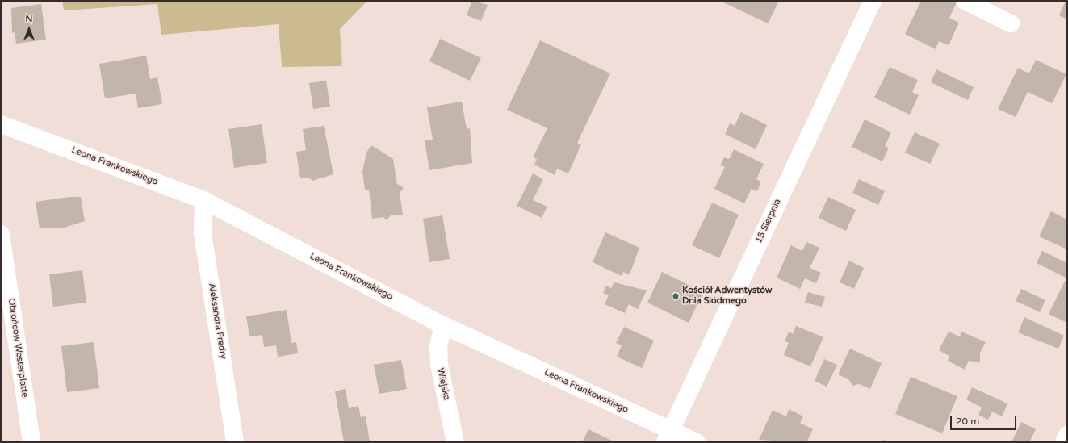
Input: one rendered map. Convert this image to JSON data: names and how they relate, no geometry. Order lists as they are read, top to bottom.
{
  "streets": {
    "street": [
      "Leona Frankowskiego",
      "15 Sierpnia",
      "Aleksandra Fredry",
      "Obrońców Westerplatte",
      "Wiejska"
    ]
  },
  "crossings": [
    ["Leona Frankowskiego", "15 Sierpnia"],
    ["Leona Frankowskiego", "Aleksandra Fredry"],
    ["Leona Frankowskiego", "Wiejska"]
  ],
  "places": ["Kościół Adwentystów Dnia Siódmego"],
  "scale_bar": "20 m",
  "north": "top"
}
